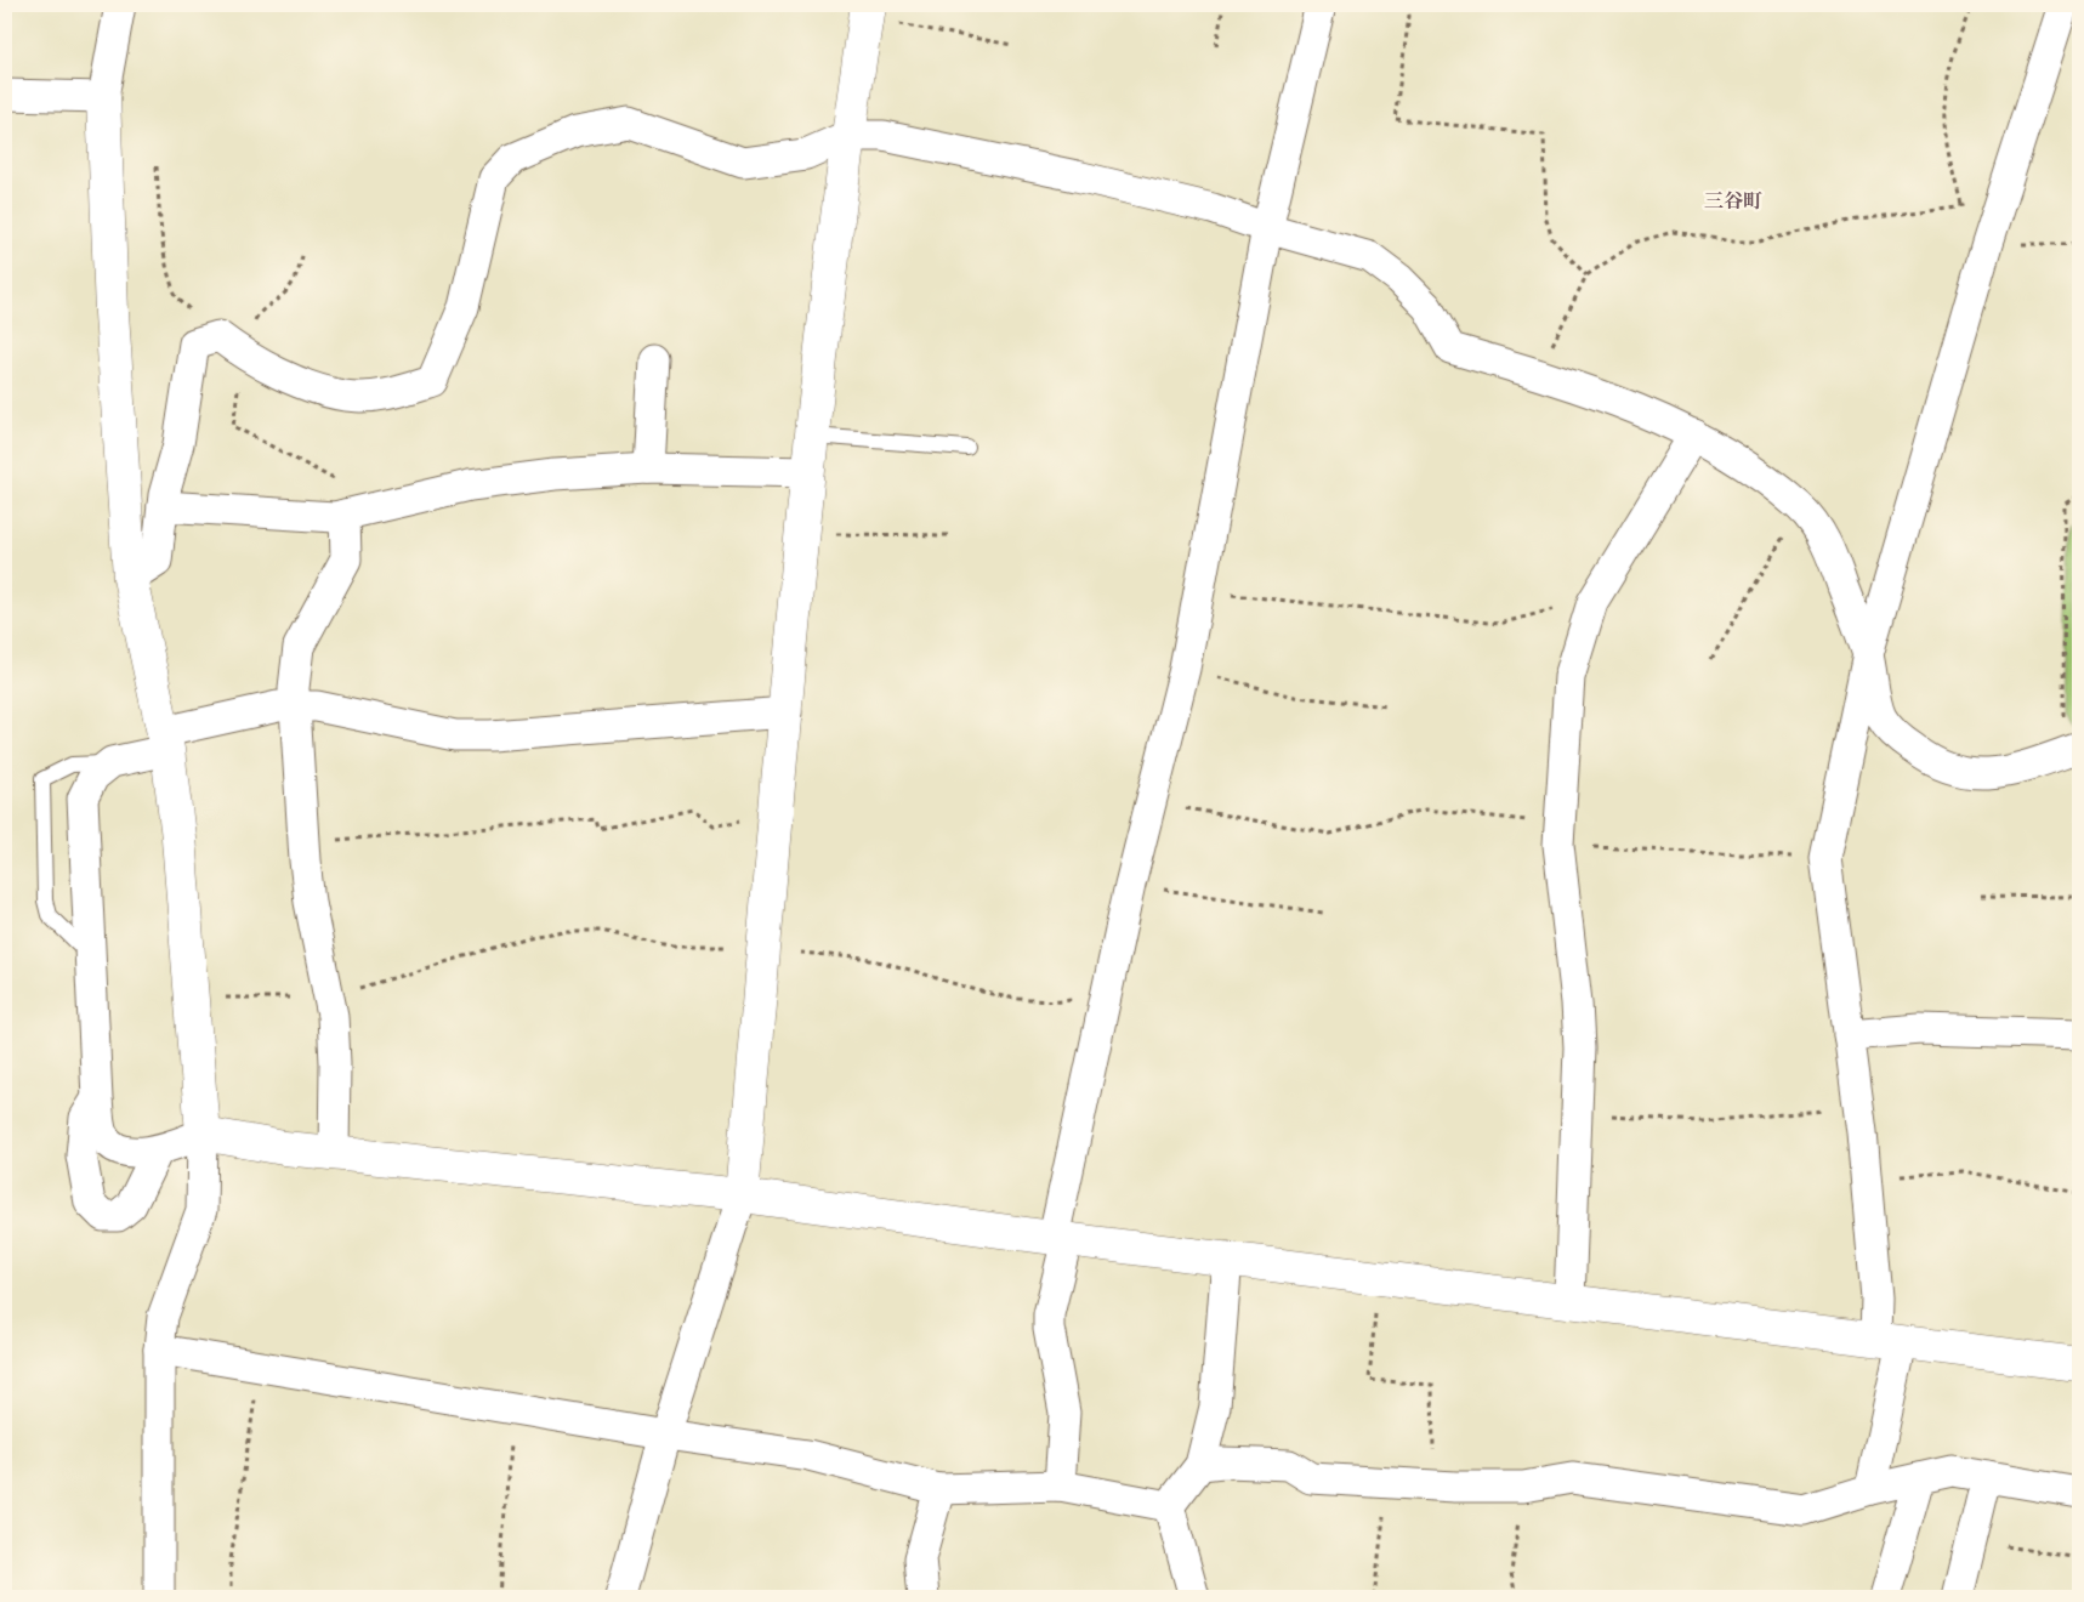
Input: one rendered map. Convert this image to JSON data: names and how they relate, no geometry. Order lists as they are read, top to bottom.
{
  "districts": ["三谷町"]
}
